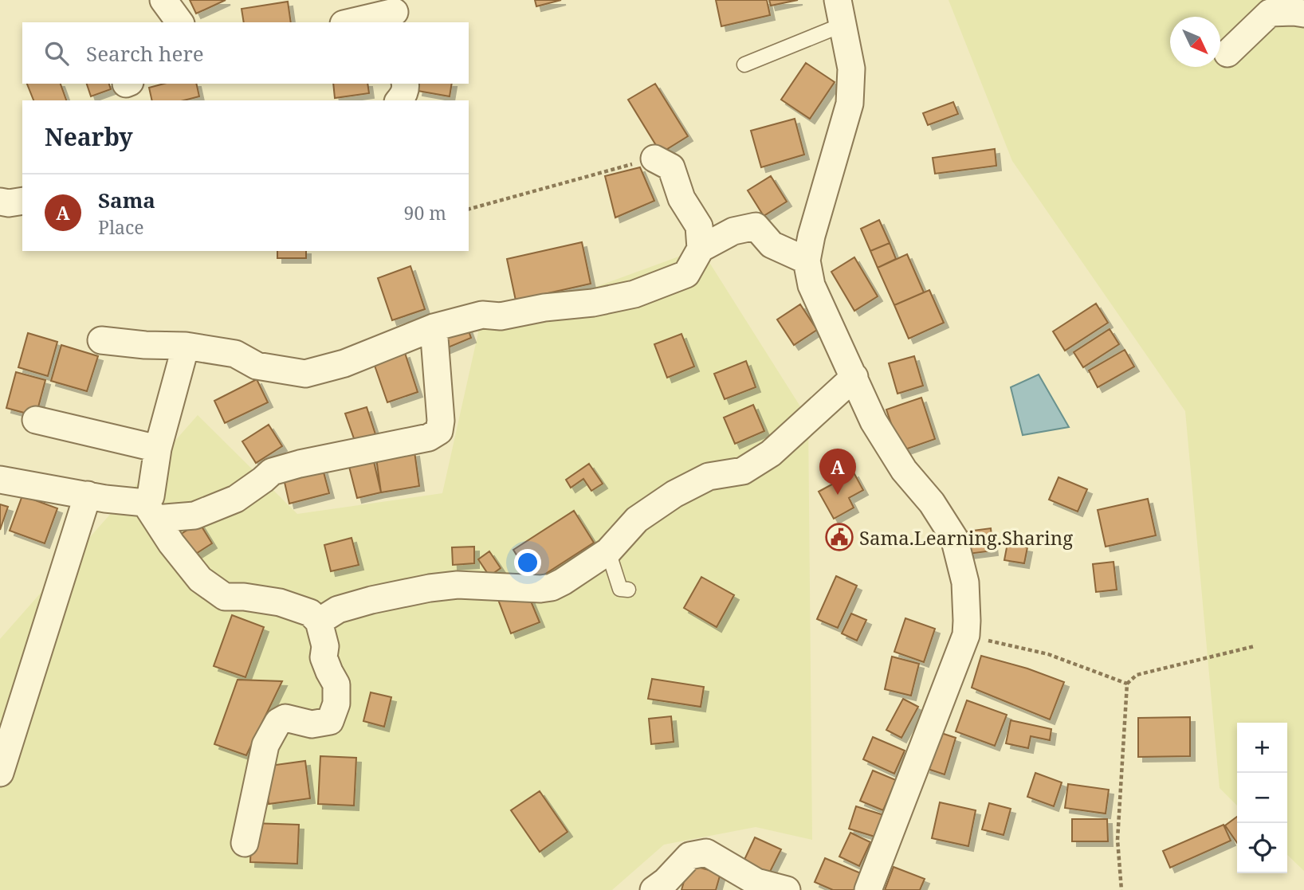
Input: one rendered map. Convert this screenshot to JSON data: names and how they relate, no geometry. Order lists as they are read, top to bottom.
{
  "places": {
    "public building": ["Sama.Learning.Sharing"]
  },
  "north": "bottom right",
  "page": {
    "search": "Search here",
    "heading": "Nearby",
    "list": [
      {
        "mark": "A",
        "name": "Sama",
        "note": "Place",
        "value": "90 m"
      }
    ],
    "pins": "A",
    "map_buttons": ["+", "−"]
  }
}
